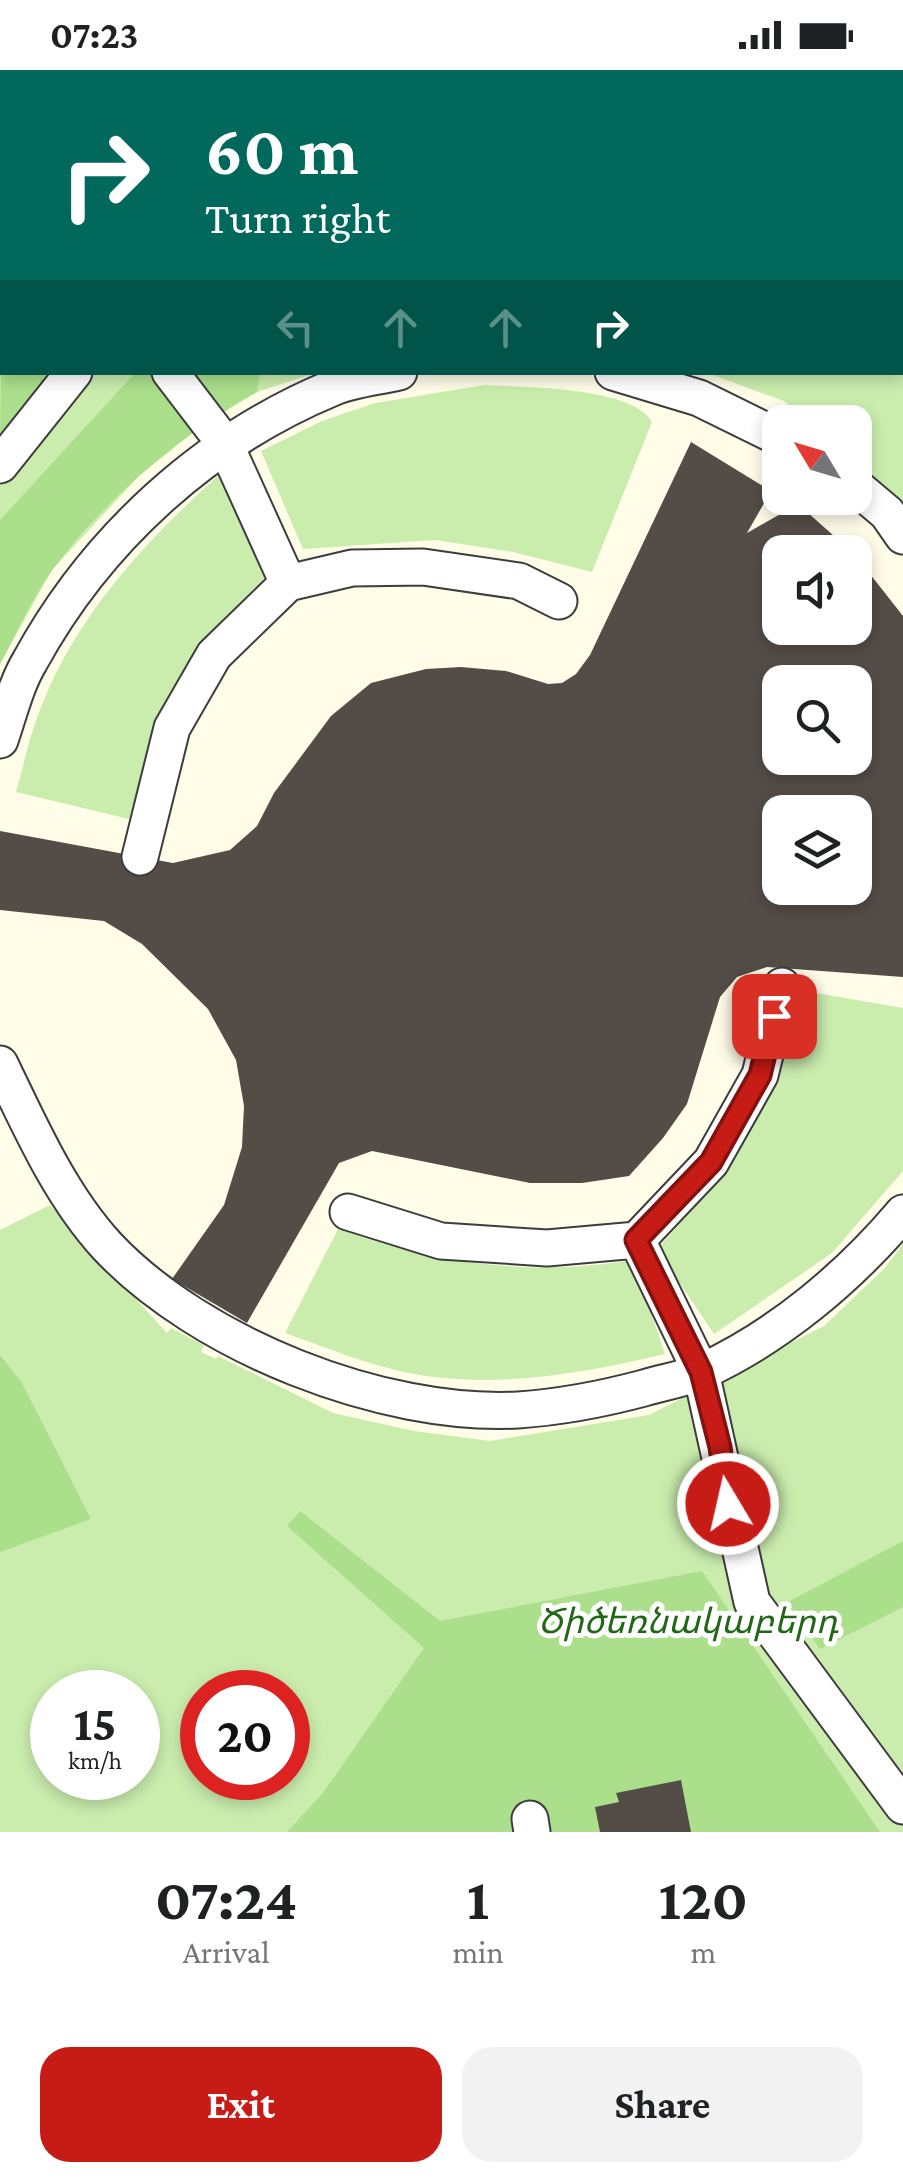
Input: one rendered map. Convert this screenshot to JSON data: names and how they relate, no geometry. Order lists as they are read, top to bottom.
{
  "parks": ["Ծիծեռնակաբերդ"],
  "north": "top left",
  "page": {
    "status": "07:23",
    "turn": ["60 m", "Turn right"],
    "speed": "15 km/h",
    "limit": "20",
    "eta": [
      "07:24",
      "Arrival",
      "1",
      "min",
      "120",
      "m"
    ],
    "buttons": ["Exit", "Share"]
  }
}
